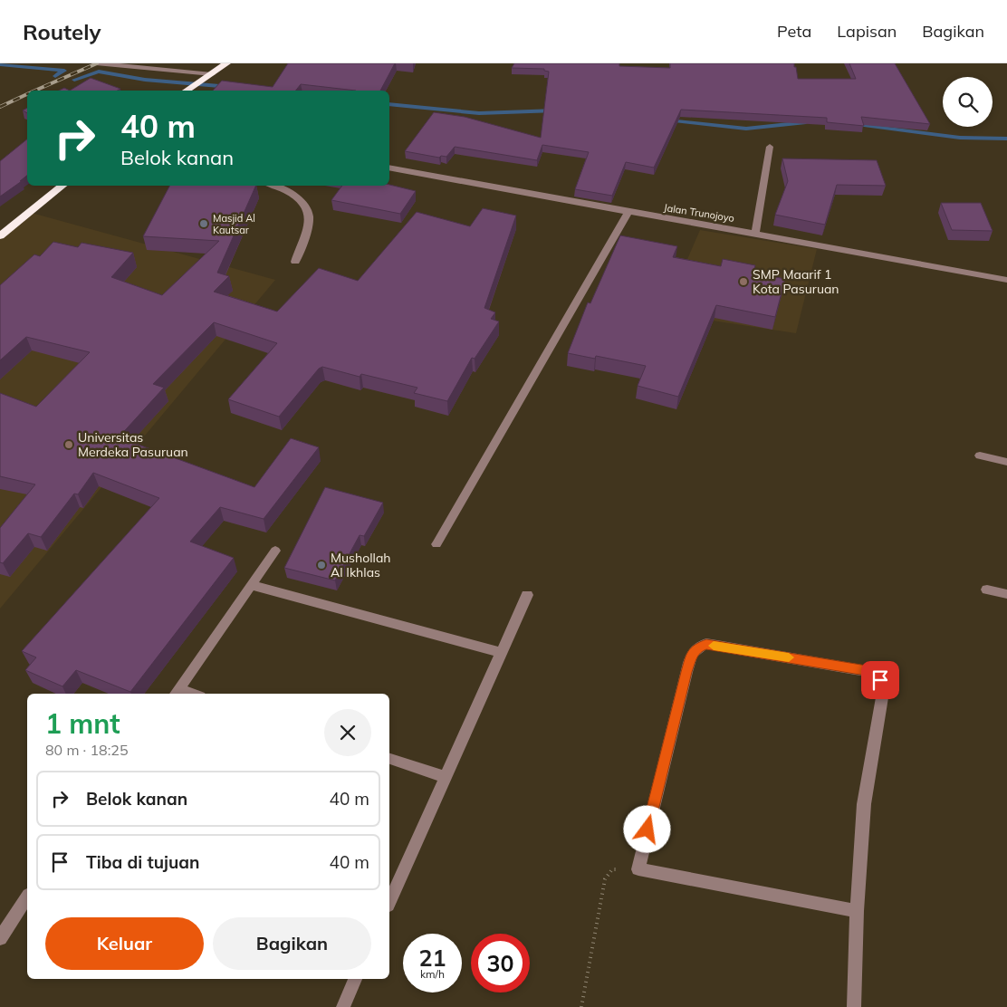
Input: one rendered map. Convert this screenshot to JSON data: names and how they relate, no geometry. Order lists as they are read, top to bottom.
{
  "streets": {
    "street": ["Jalan Trunojoyo"]
  },
  "places": [
    "Masjid Al Kautsar",
    "SMP Maarif 1 Kota Pasuruan",
    "Universitas Merdeka Pasuruan",
    "Mushollah Al Ikhlas"
  ],
  "page": {
    "header": "Routely",
    "nav": ["Peta", "Lapisan", "Bagikan"],
    "turn": ["40 m", "Belok kanan"],
    "heading": ["1 mnt", "80 m · 18:25"],
    "list": [
      {
        "name": "Belok kanan",
        "value": "40 m"
      },
      {
        "name": "Tiba di tujuan",
        "value": "40 m"
      }
    ],
    "buttons": ["Keluar", "Bagikan"],
    "speed": "21 km/h",
    "limit": "30"
  }
}
